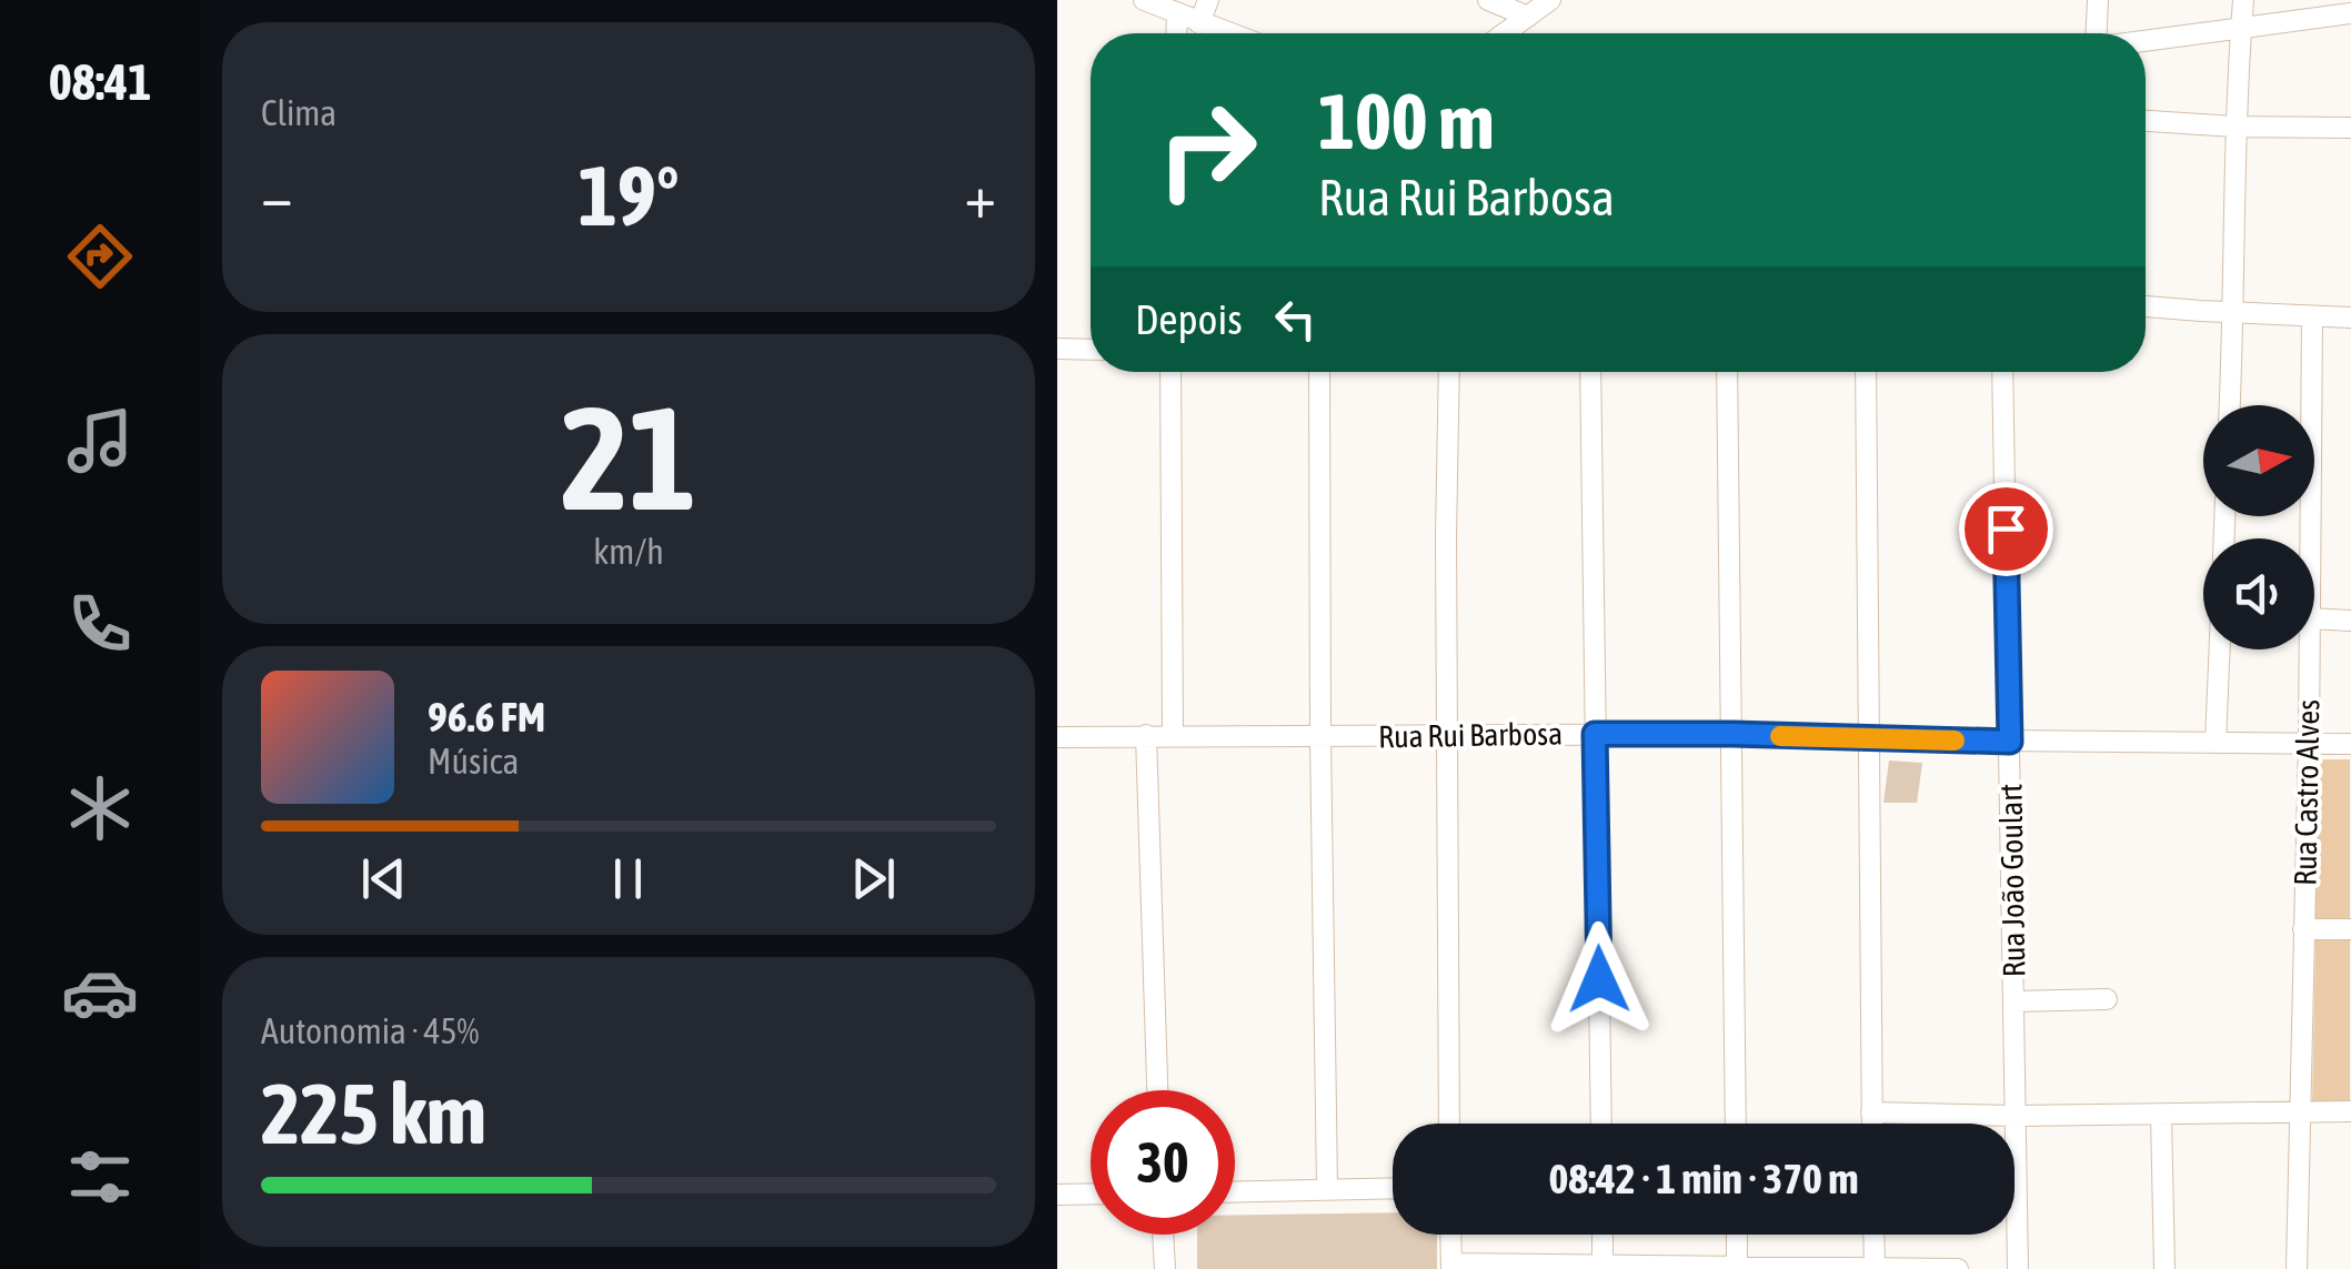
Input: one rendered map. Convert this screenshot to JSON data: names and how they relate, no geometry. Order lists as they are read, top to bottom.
{
  "streets": {
    "street": ["Rua Rui Barbosa", "Rua Castro Alves", "Rua João Goulart"]
  },
  "crossings": [
    ["Rua Rui Barbosa", "Rua Castro Alves"],
    ["Rua Rui Barbosa", "Rua João Goulart"]
  ],
  "north": "right",
  "page": {
    "tabs": "08:41",
    "tile": [
      "Clima",
      ["21", "km/h"],
      ["Autonomia · 45%", "225 km"]
    ],
    "turn": ["100 m", "Rua Rui Barbosa"],
    "heat": ["−", "19°", "+"],
    "then": "Depois",
    "song": ["96.6 FM", "Música"],
    "limit": "30",
    "trip": "08:42 · 1 min · 370 m"
  }
}
